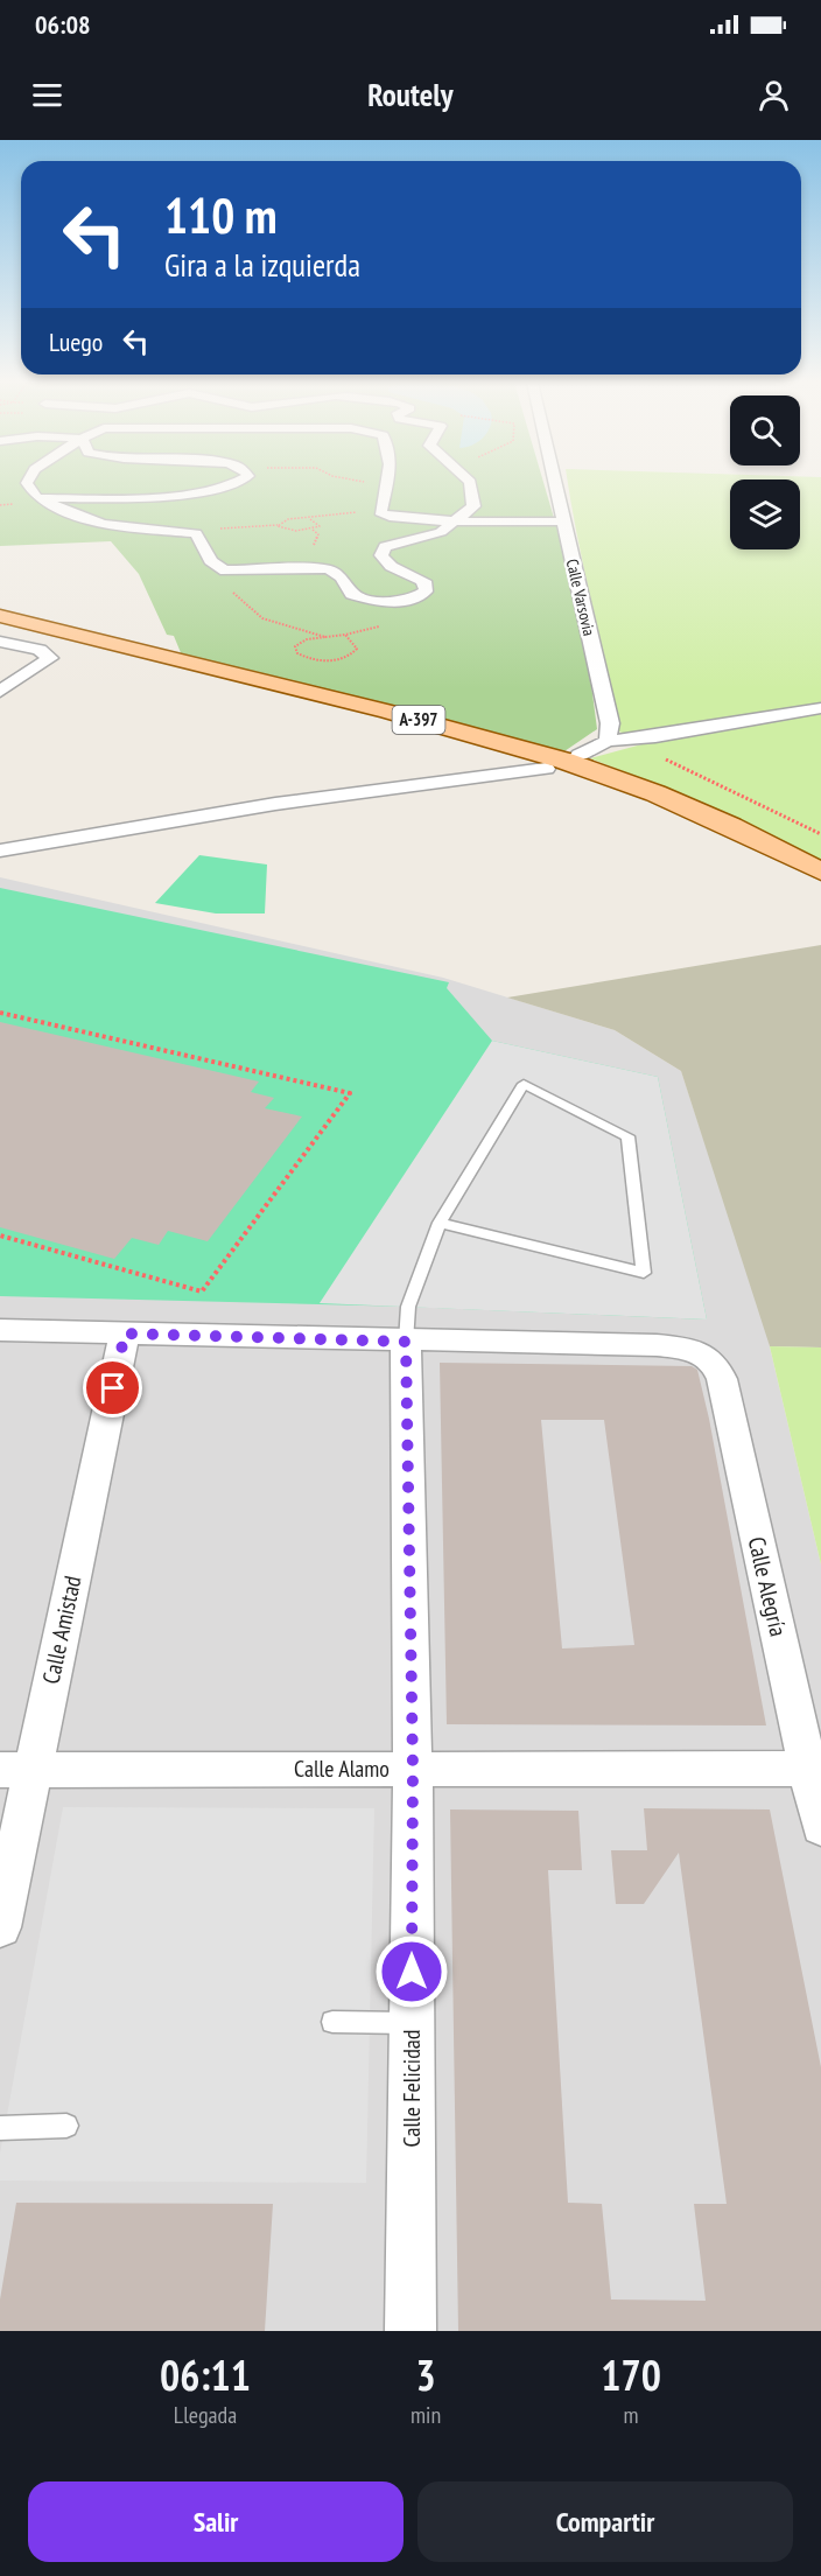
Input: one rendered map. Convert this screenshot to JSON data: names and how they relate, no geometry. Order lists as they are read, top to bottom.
{
  "streets": {
    "main road": ["A-397"],
    "street": [
      "Calle Varsovia",
      "Calle Alegría",
      "Calle Amistad",
      "Calle Alamo",
      "Calle Felicidad"
    ]
  },
  "crossings": [
    ["Calle Alegría", "Calle Alamo"],
    ["Calle Alegría", "Calle Felicidad"],
    ["Calle Amistad", "Calle Alamo"],
    ["Calle Alamo", "Calle Felicidad"]
  ],
  "page": {
    "status": "06:08",
    "header": "Routely",
    "turn": ["110 m", "Gira a la izquierda"],
    "then": "Luego",
    "eta": [
      "06:11",
      "Llegada",
      "3",
      "min",
      "170",
      "m"
    ],
    "buttons": ["Salir", "Compartir"]
  }
}
